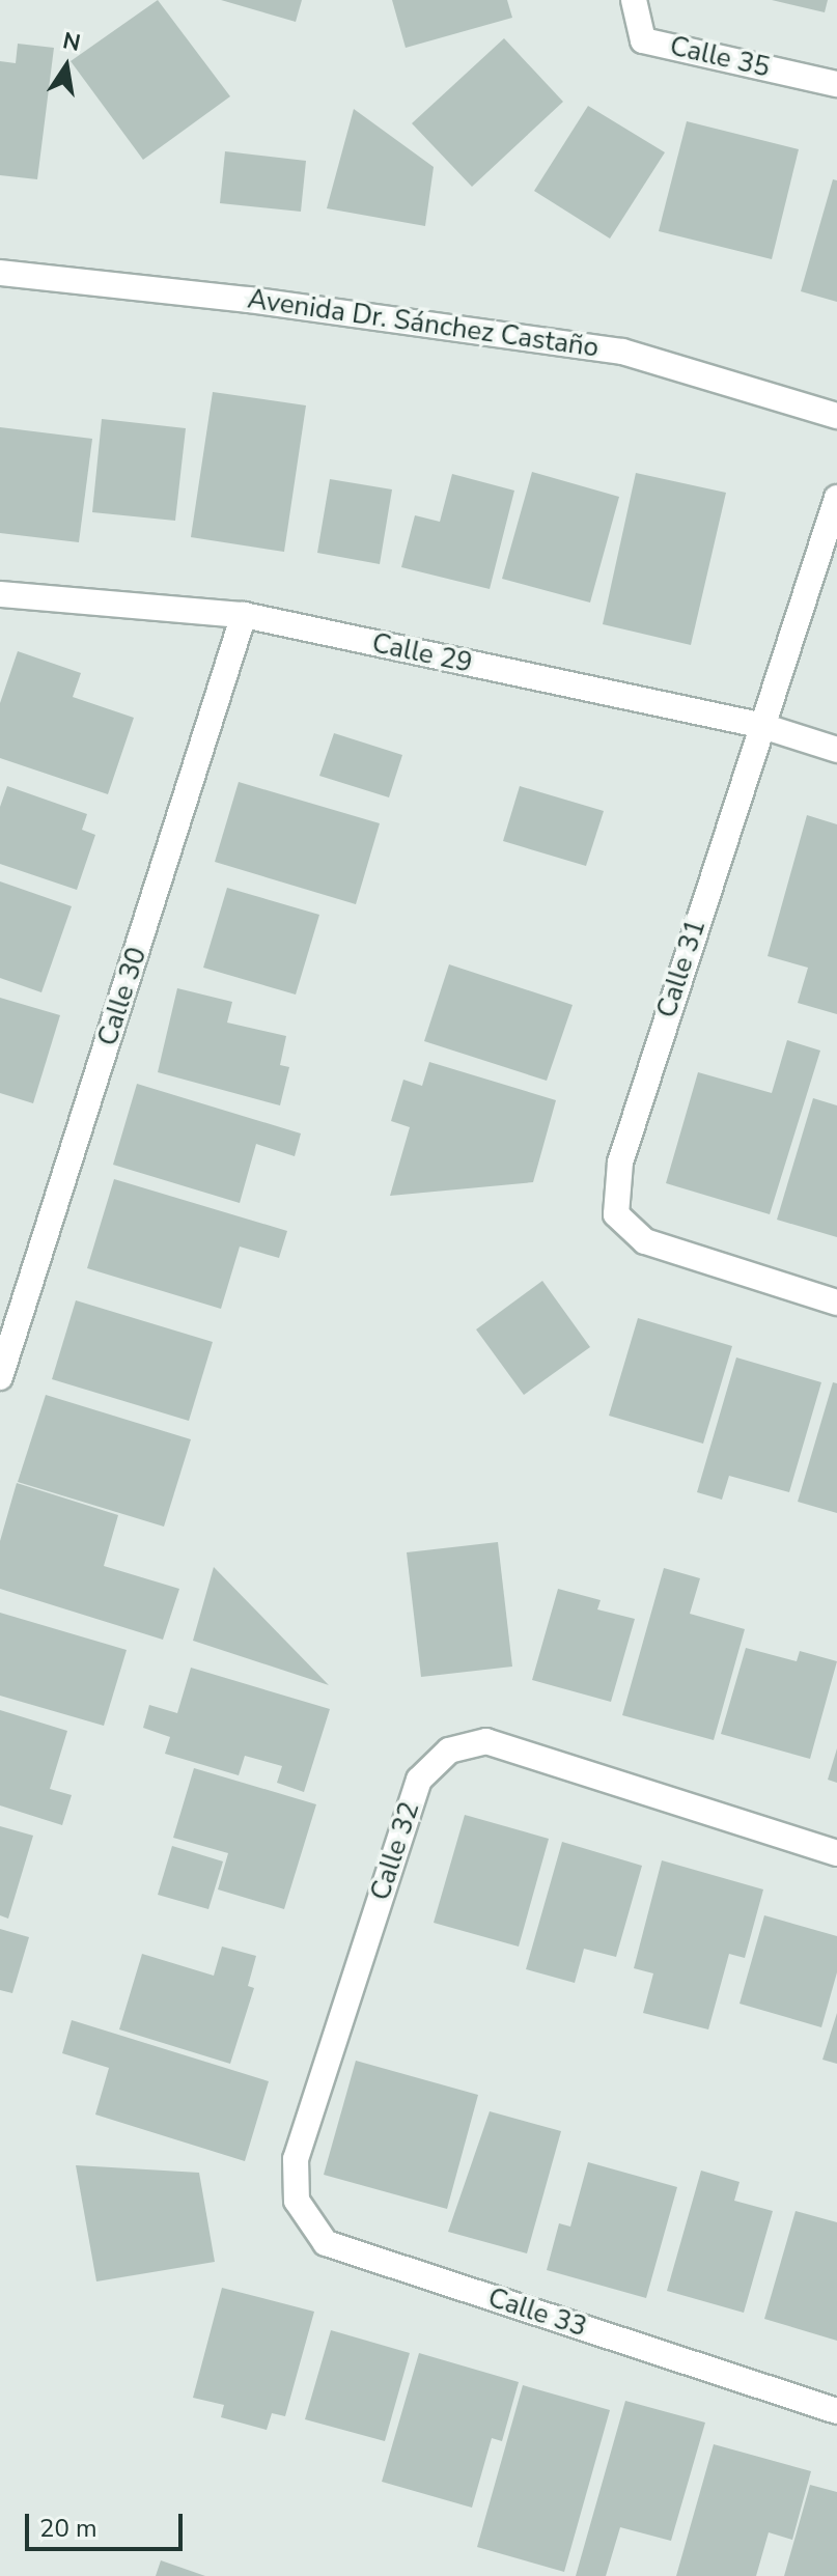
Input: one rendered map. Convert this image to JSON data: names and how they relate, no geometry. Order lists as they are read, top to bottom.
{
  "streets": {
    "street": [
      "Calle 35",
      "Avenida Dr. Sánchez Castaño",
      "Calle 29",
      "Calle 31",
      "Calle 30",
      "Calle 32",
      "Calle 33"
    ]
  },
  "crossings": [
    ["Calle 29", "Calle 31"],
    ["Calle 29", "Calle 30"],
    ["Calle 32", "Calle 33"]
  ],
  "scale_bar": "20 m",
  "north": "top"
}
